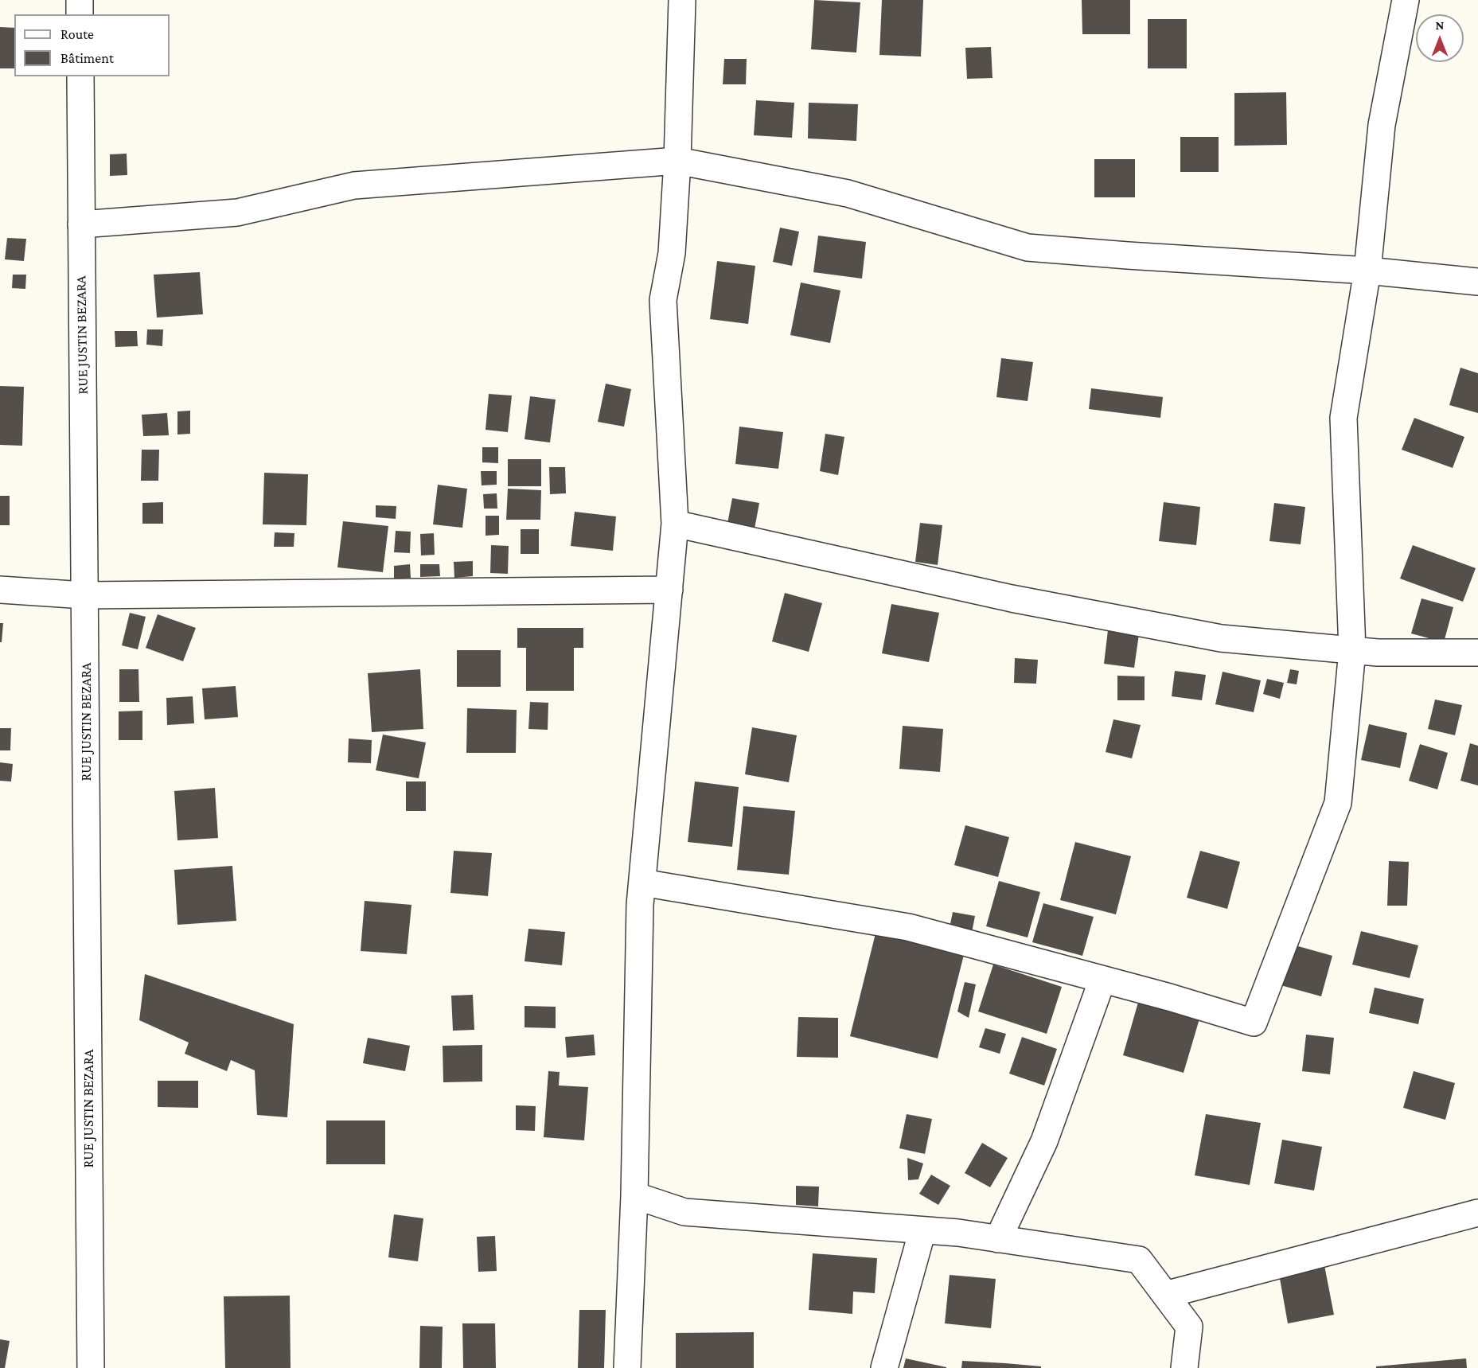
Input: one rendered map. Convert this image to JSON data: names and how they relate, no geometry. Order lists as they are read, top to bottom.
{
  "streets": {
    "street": ["RUE JUSTIN BEZARA"]
  },
  "legend": ["Route", "Bâtiment"],
  "north": "top"
}
